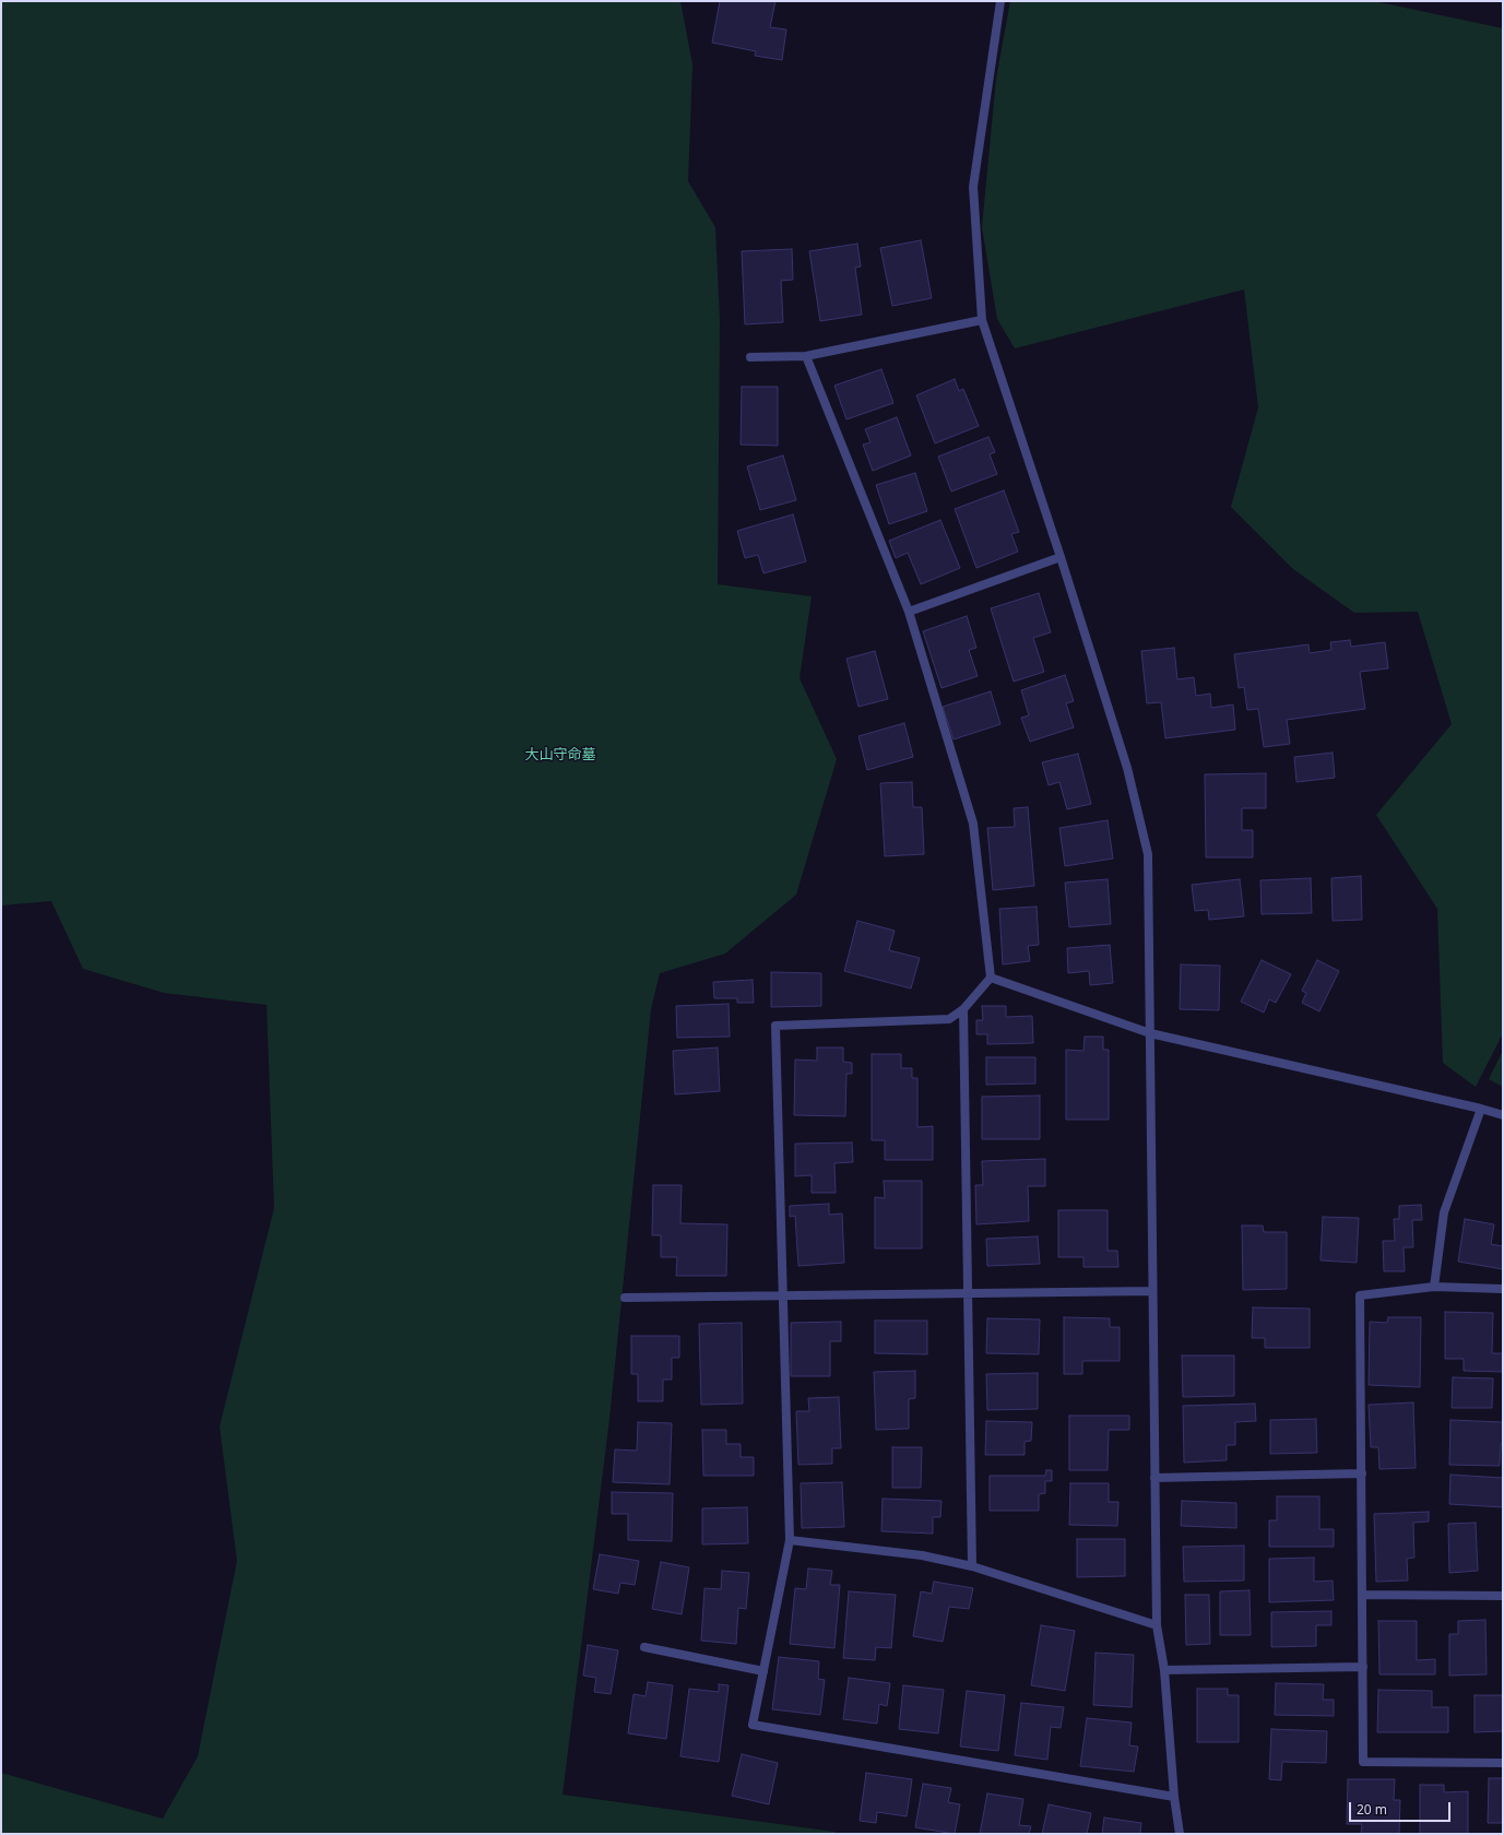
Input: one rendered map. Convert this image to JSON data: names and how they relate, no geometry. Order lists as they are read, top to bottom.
{
  "parks": ["大山守命墓"],
  "scale_bar": "20 m"
}
